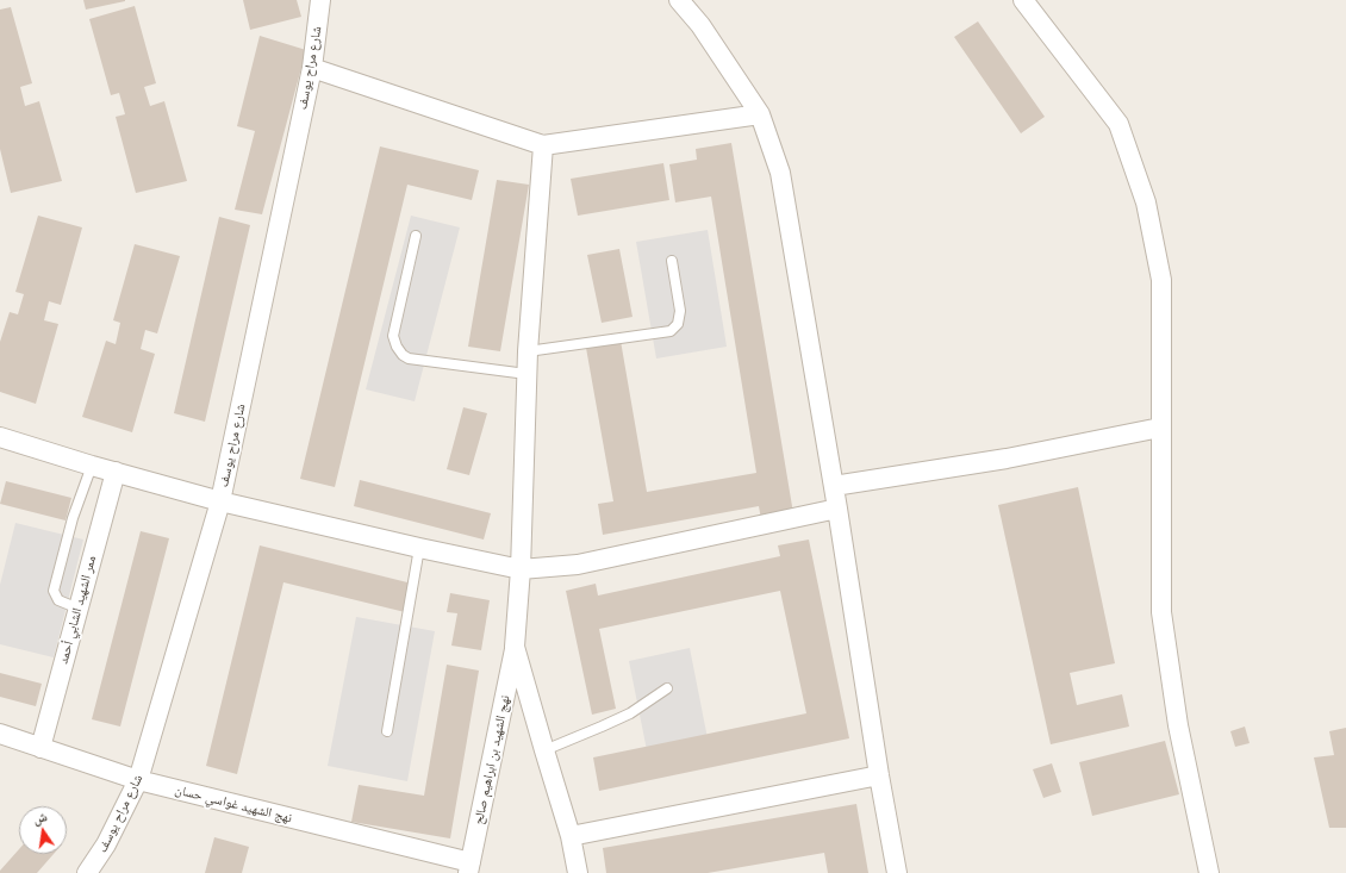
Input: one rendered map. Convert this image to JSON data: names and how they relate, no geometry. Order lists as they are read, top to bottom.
{
  "streets": {
    "street": [
      "شارع مراح يوسف",
      "ممر الشهيد الشابي أحمد",
      "نهج الشهيد بن ابراهيم صالح",
      "نهج الشهيد غواسي حسان"
    ]
  },
  "crossings": [
    ["شارع مراح يوسف", "نهج الشهيد غواسي حسان"],
    ["ممر الشهيد الشابي أحمد", "نهج الشهيد غواسي حسان"],
    ["نهج الشهيد بن ابراهيم صالح", "نهج الشهيد غواسي حسان"]
  ],
  "north": "top"
}
